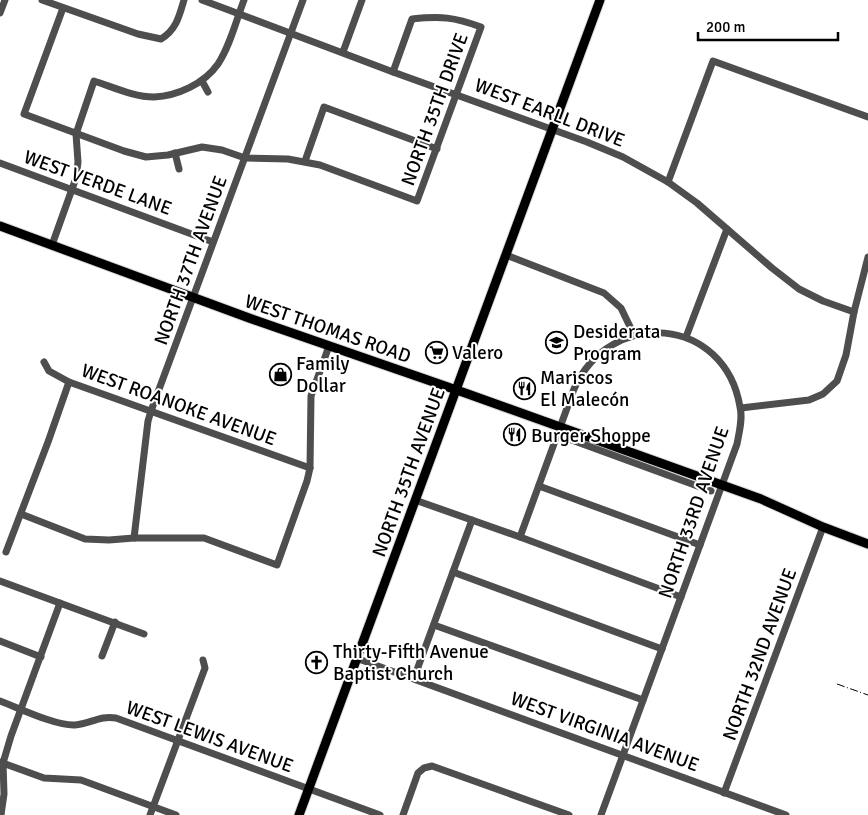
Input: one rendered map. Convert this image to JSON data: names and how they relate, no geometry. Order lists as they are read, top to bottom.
{
  "streets": {
    "main road": ["WEST THOMAS ROAD", "NORTH 35TH AVENUE"],
    "street": [
      "NORTH 35TH DRIVE",
      "WEST EARLL DRIVE",
      "WEST VERDE LANE",
      "NORTH 37TH AVENUE",
      "WEST ROANOKE AVENUE",
      "NORTH 33RD AVENUE",
      "NORTH 32ND AVENUE",
      "WEST VIRGINIA AVENUE",
      "WEST LEWIS AVENUE"
    ]
  },
  "crossings": [
    ["NORTH 35TH DRIVE", "WEST EARLL DRIVE"],
    ["WEST EARLL DRIVE", "NORTH 37TH AVENUE"],
    ["WEST EARLL DRIVE", "NORTH 35TH AVENUE"],
    ["WEST EARLL DRIVE", "NORTH 33RD AVENUE"],
    ["WEST VERDE LANE", "NORTH 37TH AVENUE"],
    ["NORTH 37TH AVENUE", "WEST THOMAS ROAD"],
    ["NORTH 37TH AVENUE", "WEST ROANOKE AVENUE"],
    ["WEST THOMAS ROAD", "NORTH 35TH AVENUE"],
    ["WEST THOMAS ROAD", "NORTH 33RD AVENUE"],
    ["WEST THOMAS ROAD", "NORTH 32ND AVENUE"],
    ["NORTH 35TH AVENUE", "WEST VIRGINIA AVENUE"],
    ["NORTH 35TH AVENUE", "WEST LEWIS AVENUE"],
    ["NORTH 33RD AVENUE", "WEST VIRGINIA AVENUE"],
    ["NORTH 32ND AVENUE", "WEST VIRGINIA AVENUE"]
  ],
  "places": {
    "school or university": ["Desiderata Program"],
    "supermarket": ["Valero"],
    "shop": ["Family Dollar"],
    "restaurant": ["Mariscos El Malecón", "Burger Shoppe"],
    "church": ["Thirty-Fifth Avenue Baptist Church"]
  },
  "scale_bar": "200 m"
}
